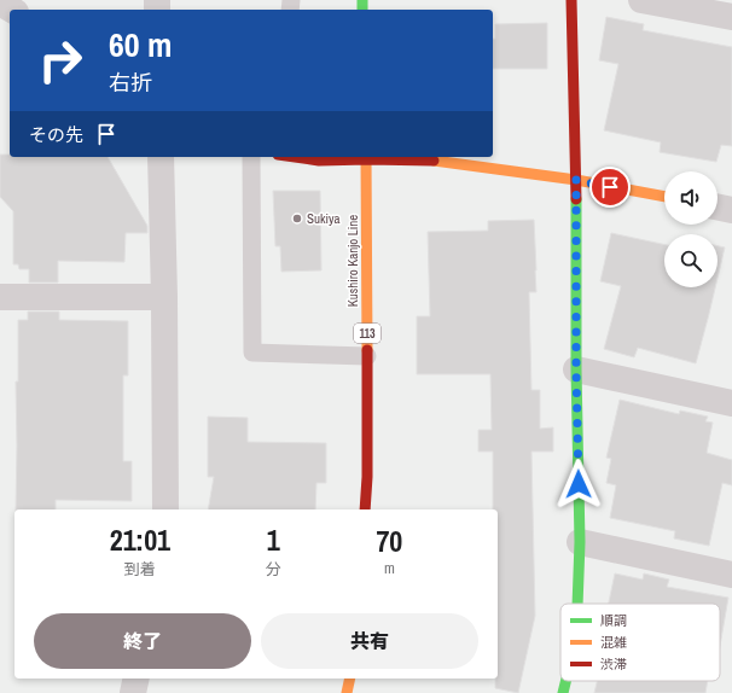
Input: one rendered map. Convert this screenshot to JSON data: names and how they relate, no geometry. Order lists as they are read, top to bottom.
{
  "streets": {
    "street": ["Kushiro Kanjo Line", "113"]
  },
  "places": ["Sukiya"],
  "legend": ["順調", "混雑", "渋滞"],
  "page": {
    "turn": ["60 m", "右折"],
    "then": "その先",
    "eta": [
      "21:01",
      "到着",
      "1",
      "分",
      "70",
      "m"
    ],
    "buttons": ["終了", "共有"]
  }
}
